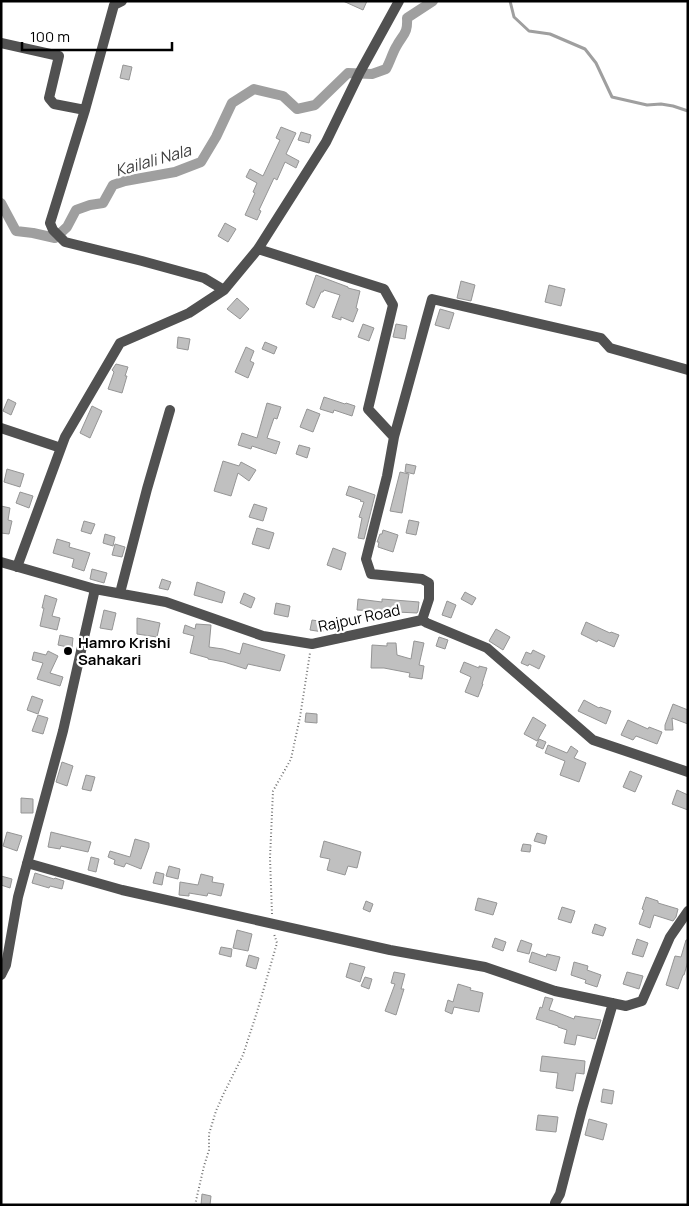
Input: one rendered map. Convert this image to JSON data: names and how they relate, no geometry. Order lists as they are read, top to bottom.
{
  "streets": {
    "street": ["Rajpur Road"]
  },
  "water": ["Kailali Nala"],
  "places": ["Hamro Krishi Sahakari"],
  "scale_bar": "100 m"
}
